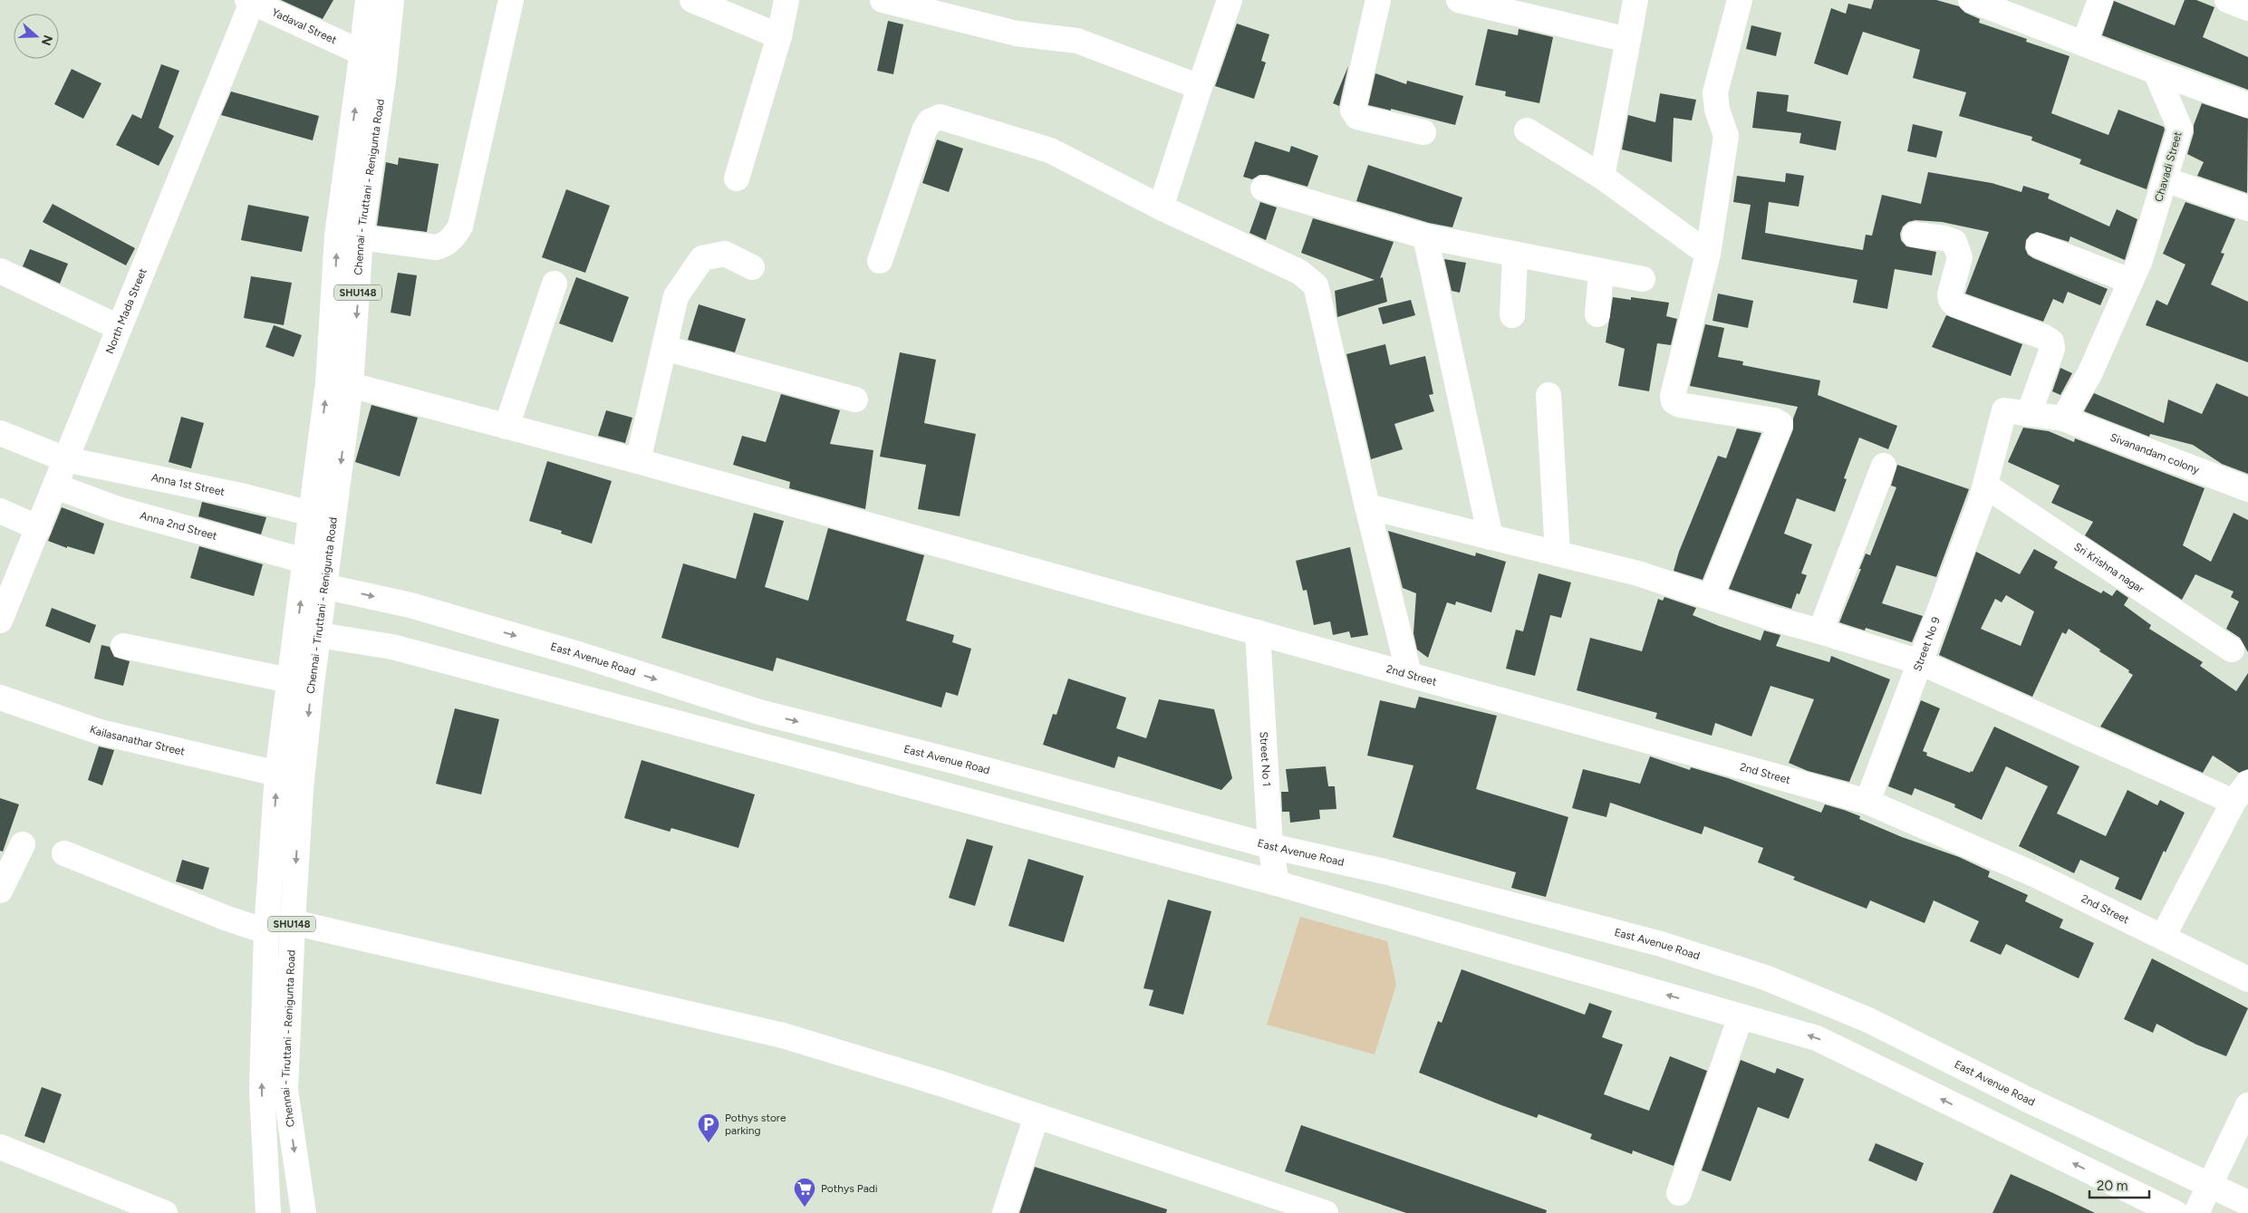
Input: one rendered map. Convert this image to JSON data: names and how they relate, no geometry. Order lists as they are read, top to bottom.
{
  "streets": {
    "street": [
      "Yadaval Street",
      "Chavadi Street",
      "Chennai - Tiruttani - Renigunta Road",
      "SHU148",
      "North Mada Street",
      "Sivanandam colony",
      "Anna 1st Street",
      "Anna 2nd Street",
      "Sri Krishna nagar",
      "Street No 9",
      "East Avenue Road",
      "2nd Street",
      "Kailasanathar Street",
      "Street No 1"
    ]
  },
  "crossings": [
    ["Yadaval Street", "Chennai - Tiruttani - Renigunta Road"],
    ["Yadaval Street", "North Mada Street"],
    ["Chavadi Street", "Sivanandam colony"],
    ["Chennai - Tiruttani - Renigunta Road", "Anna 1st Street"],
    ["Chennai - Tiruttani - Renigunta Road", "Anna 2nd Street"],
    ["Chennai - Tiruttani - Renigunta Road", "East Avenue Road"],
    ["Chennai - Tiruttani - Renigunta Road", "2nd Street"],
    ["Chennai - Tiruttani - Renigunta Road", "Kailasanathar Street"],
    ["North Mada Street", "Anna 1st Street"],
    ["North Mada Street", "Anna 2nd Street"],
    ["Sivanandam colony", "Street No 9"],
    ["Anna 2nd Street", "East Avenue Road"],
    ["Sri Krishna nagar", "Street No 9"],
    ["Street No 9", "2nd Street"],
    ["East Avenue Road", "Street No 1"],
    ["2nd Street", "Street No 1"]
  ],
  "places": {
    "parking": ["Pothys store parking"],
    "supermarket": ["Pothys Padi"]
  },
  "scale_bar": "20 m",
  "north": "right"
}
